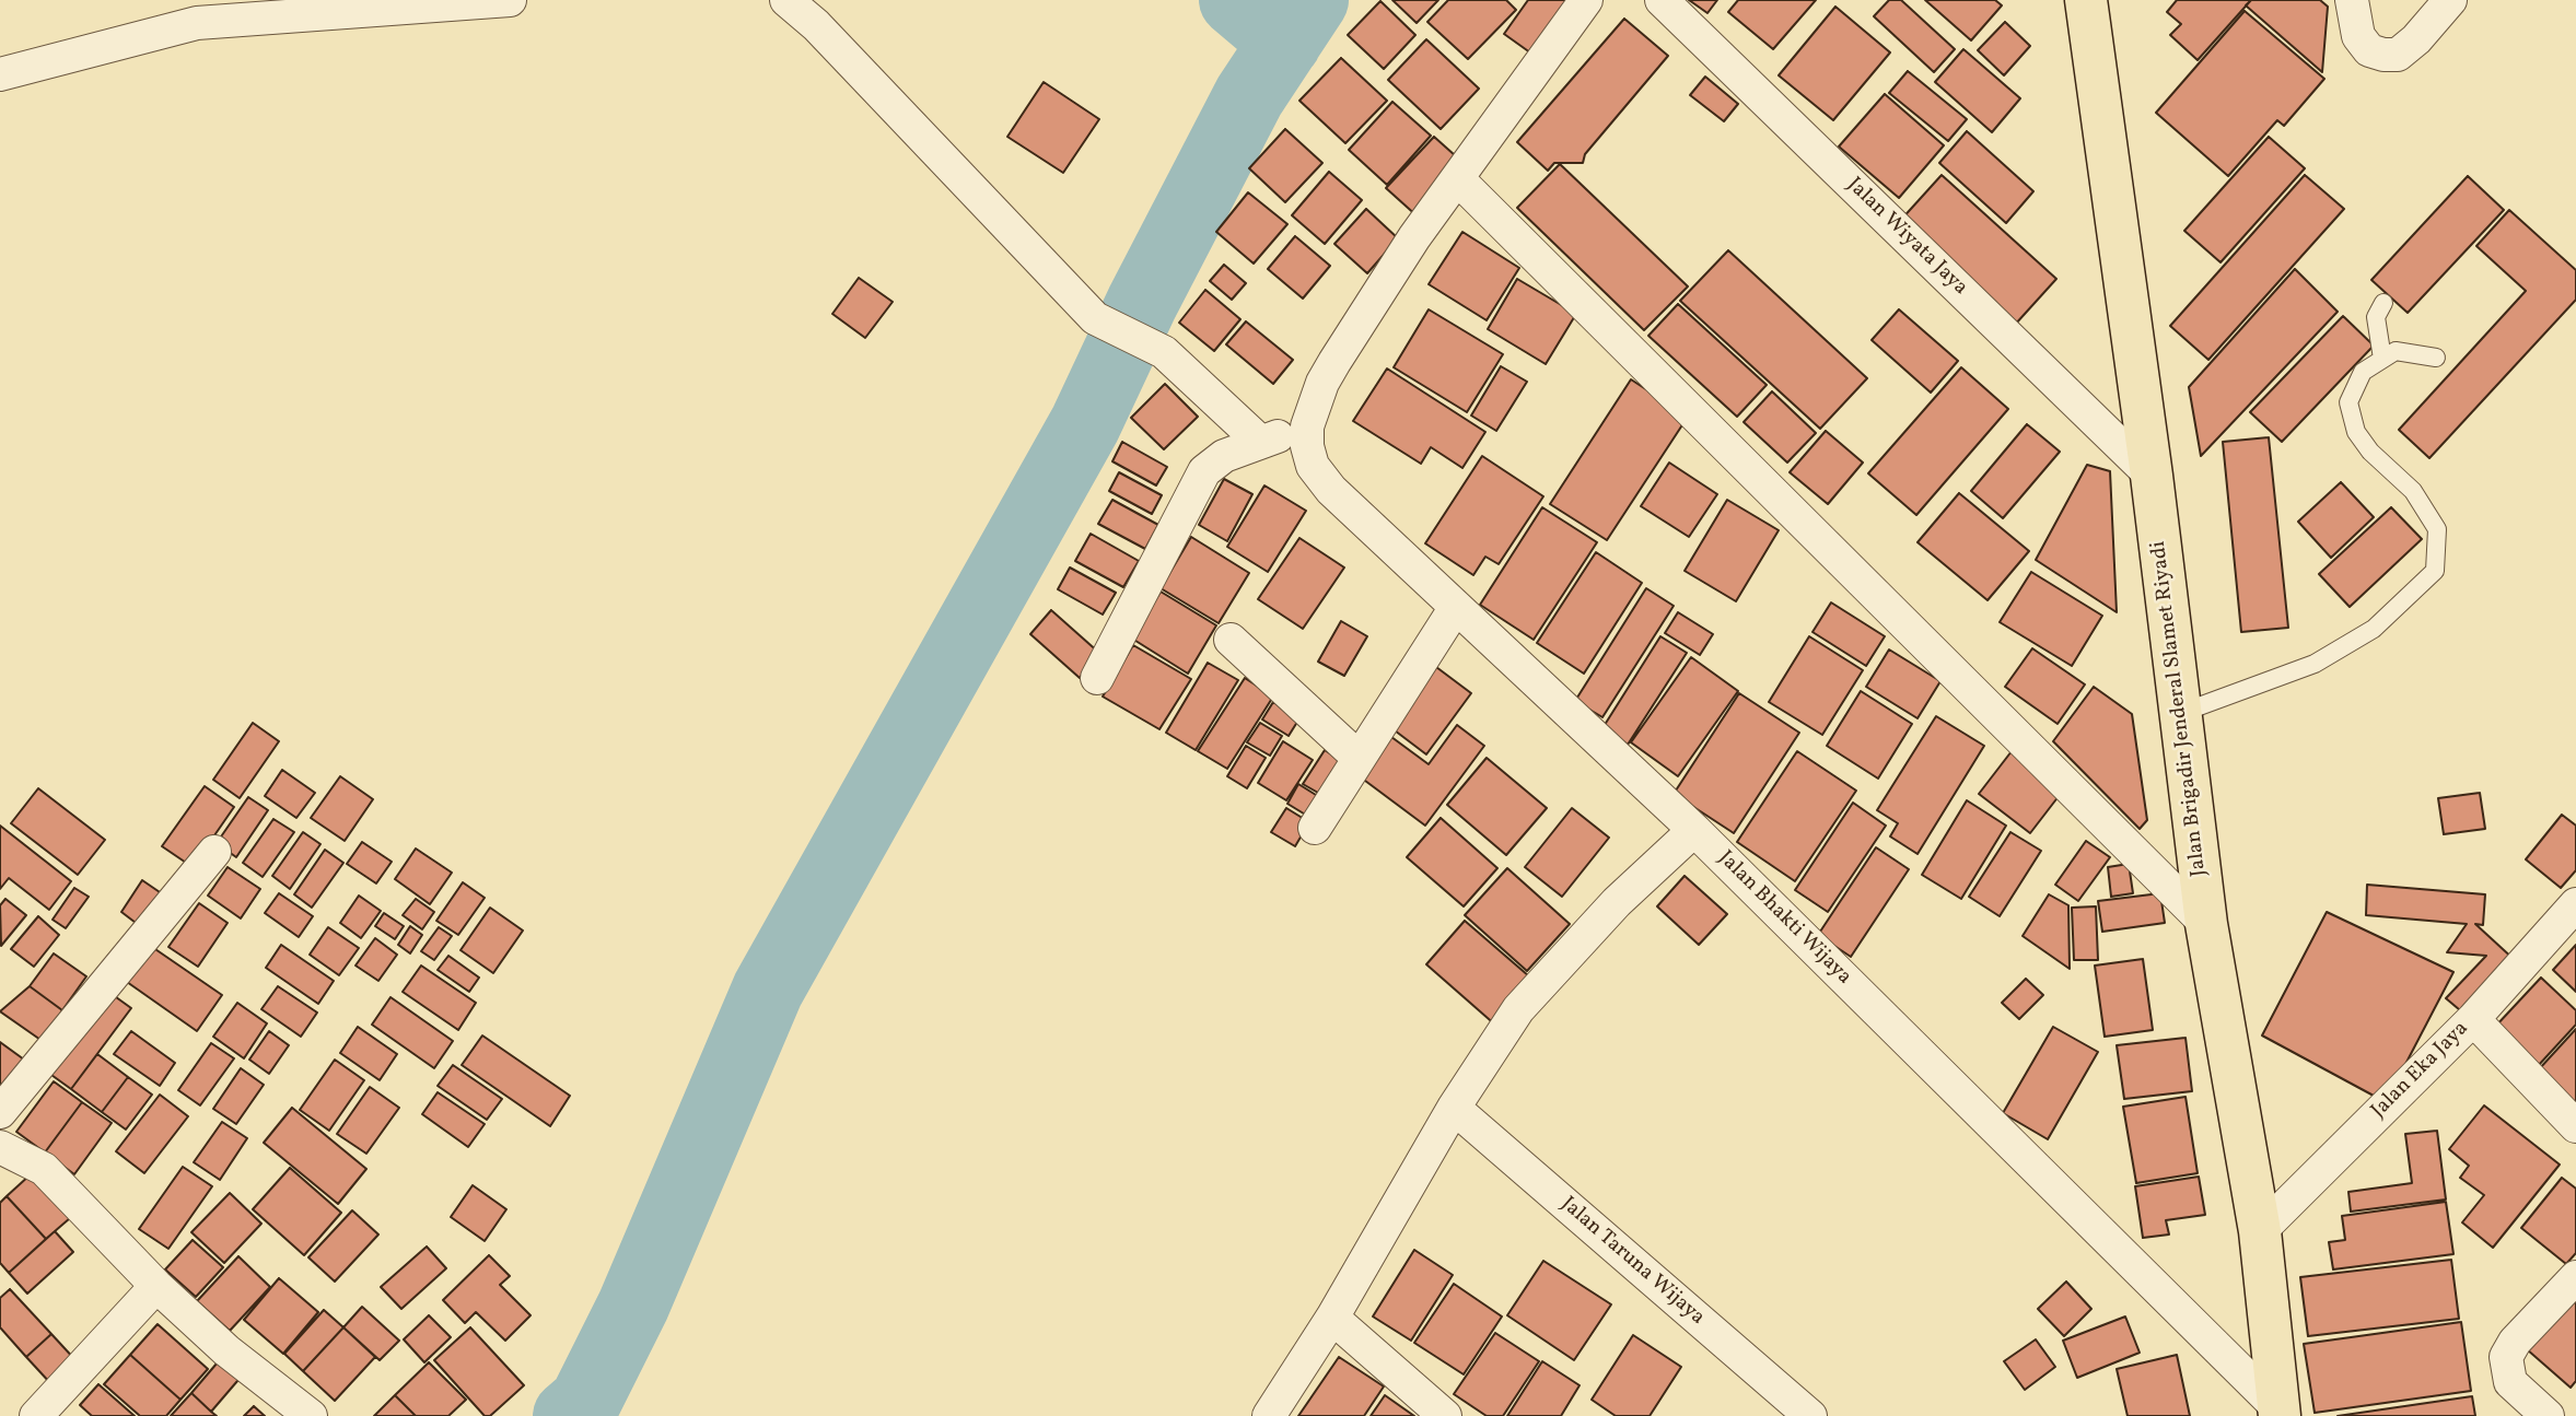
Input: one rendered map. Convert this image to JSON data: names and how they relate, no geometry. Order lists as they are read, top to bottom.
{
  "streets": {
    "main road": ["Jalan Brigadir Jenderal Slamet Riyadi"],
    "street": [
      "Jalan Wiyata Jaya",
      "Jalan Bhakti Wijaya",
      "Jalan Eka Jaya",
      "Jalan Taruna Wijaya"
    ]
  },
  "crossings": [
    ["Jalan Wiyata Jaya", "Jalan Brigadir Jenderal Slamet Riyadi"],
    ["Jalan Brigadir Jenderal Slamet Riyadi", "Jalan Bhakti Wijaya"],
    ["Jalan Brigadir Jenderal Slamet Riyadi", "Jalan Eka Jaya"]
  ]
}
